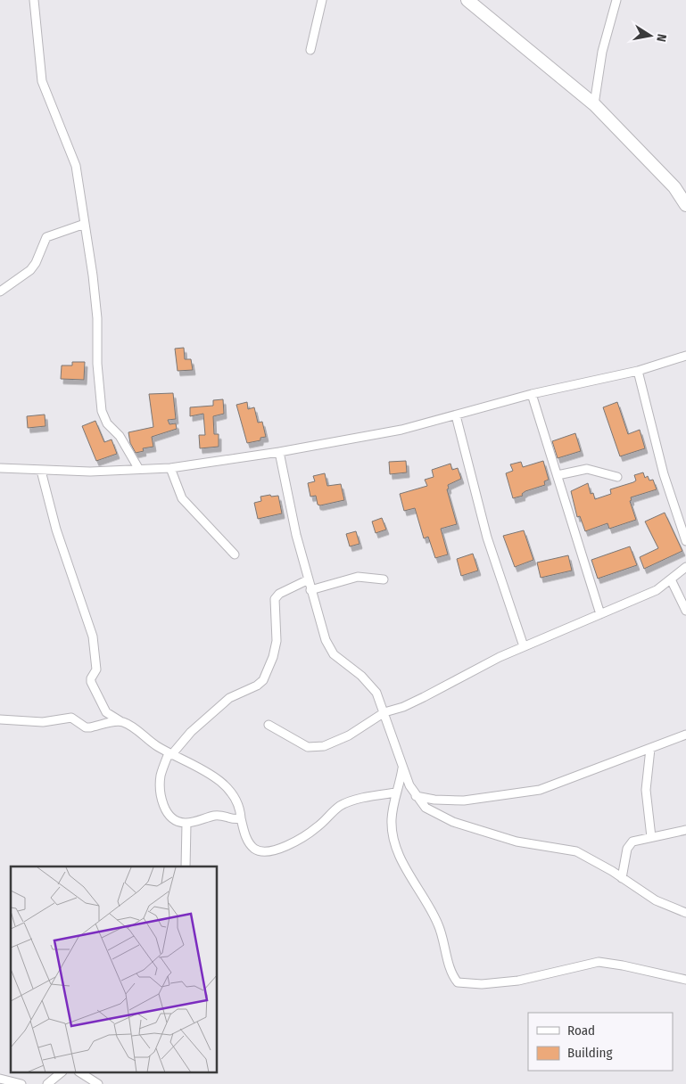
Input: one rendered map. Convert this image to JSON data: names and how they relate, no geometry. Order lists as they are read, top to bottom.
{
  "legend": ["Road", "Building"],
  "north": "right"
}
